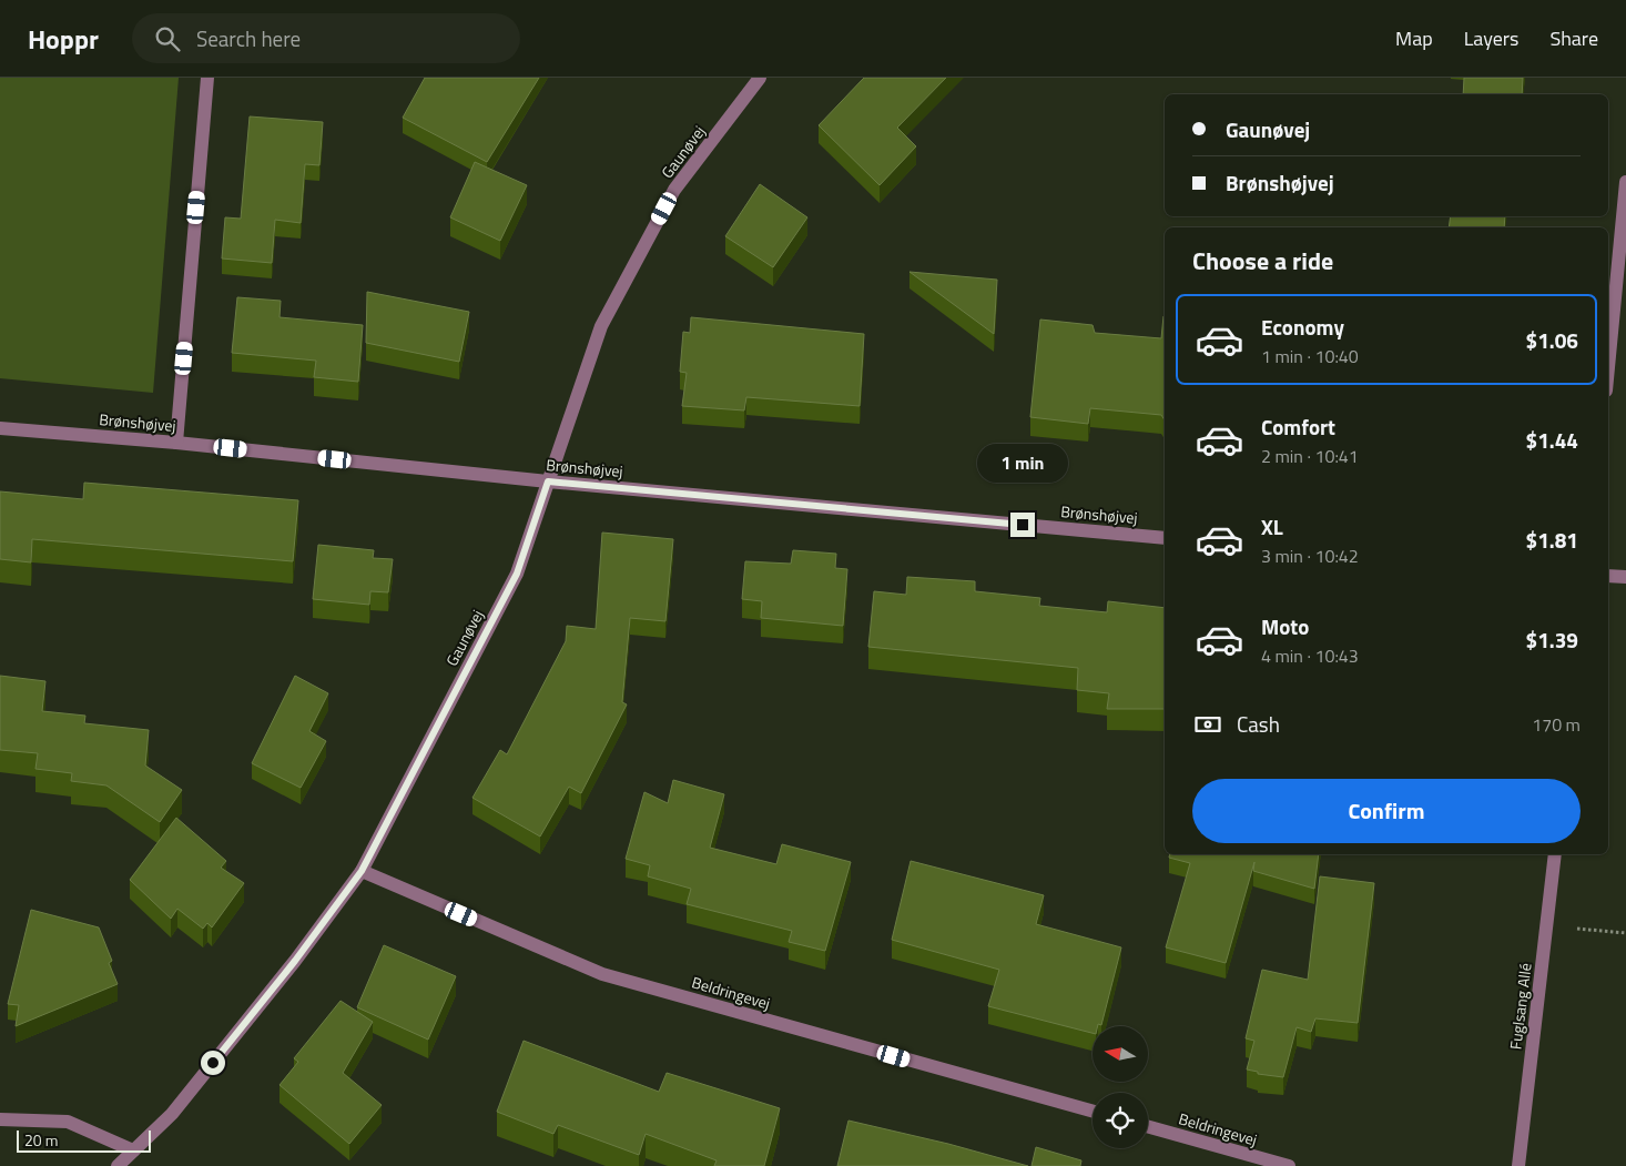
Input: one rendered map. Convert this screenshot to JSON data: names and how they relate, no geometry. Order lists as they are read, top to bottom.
{
  "streets": {
    "street": [
      "Gaunøvej",
      "Brønshøjvej",
      "Beldringevej",
      "Fuglsang Allé"
    ]
  },
  "crossings": [
    ["Gaunøvej", "Brønshøjvej"],
    ["Gaunøvej", "Beldringevej"]
  ],
  "scale_bar": "20 m",
  "north": "left",
  "page": {
    "header": "Hoppr",
    "search": "Search here",
    "nav": ["Map", "Layers", "Share"],
    "banner": ["Gaunøvej", "Brønshøjvej"],
    "heading": "Choose a ride",
    "list": [
      {
        "name": "Economy",
        "note": "1 min · 10:40",
        "value": "$1.06"
      },
      {
        "name": "Comfort",
        "note": "2 min · 10:41",
        "value": "$1.44"
      },
      {
        "name": "XL",
        "note": "3 min · 10:42",
        "value": "$1.81"
      },
      {
        "name": "Moto",
        "note": "4 min · 10:43",
        "value": "$1.39"
      }
    ],
    "bubble": "1 min",
    "pay": ["Cash", "170 m"],
    "buttons": "Confirm",
    "scale": "20 m"
  }
}
